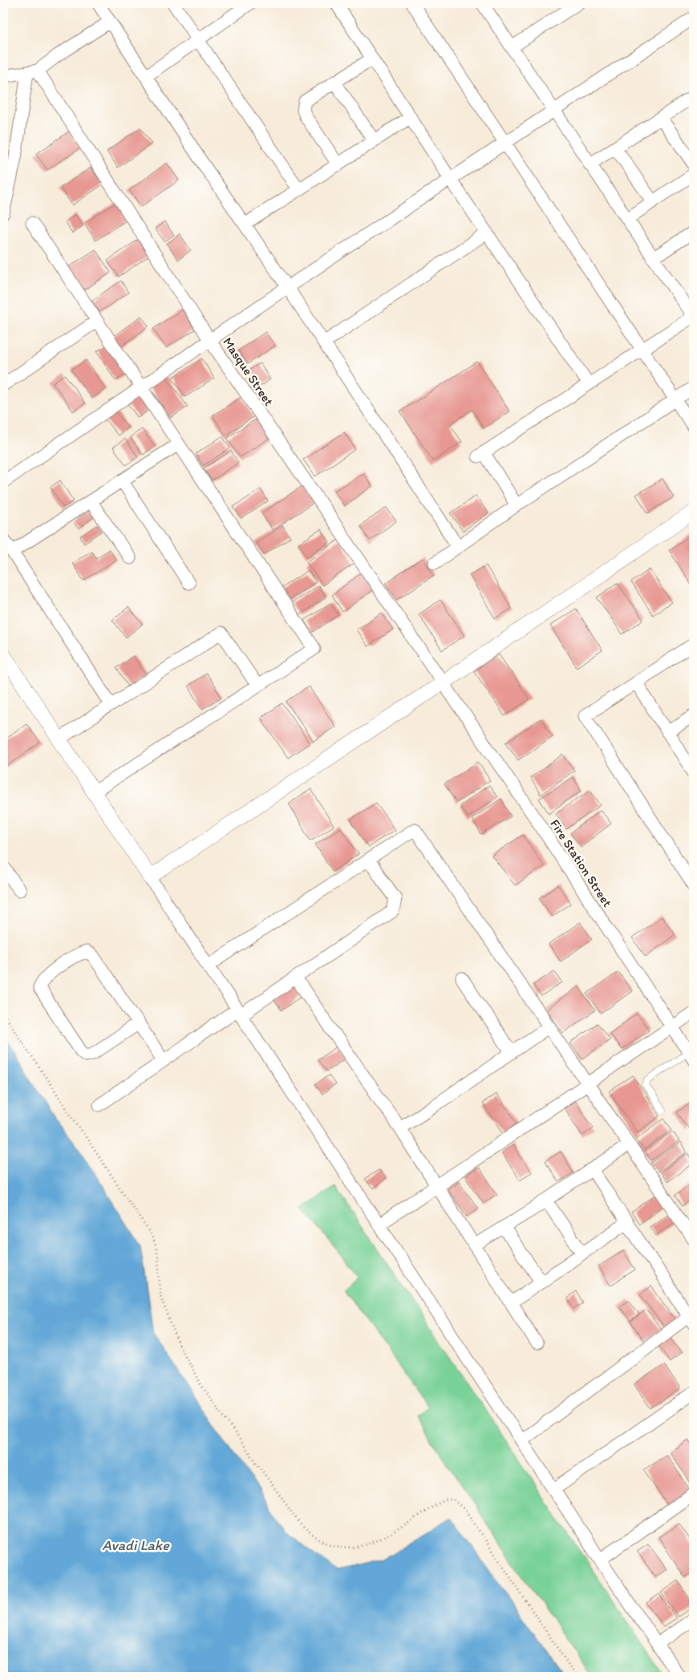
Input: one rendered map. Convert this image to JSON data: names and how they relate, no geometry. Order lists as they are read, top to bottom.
{
  "streets": {
    "street": ["Masque Street", "Fire Station Street"]
  },
  "crossings": [
    ["Masque Street", "Fire Station Street"]
  ],
  "water": ["Avadi Lake"]
}
